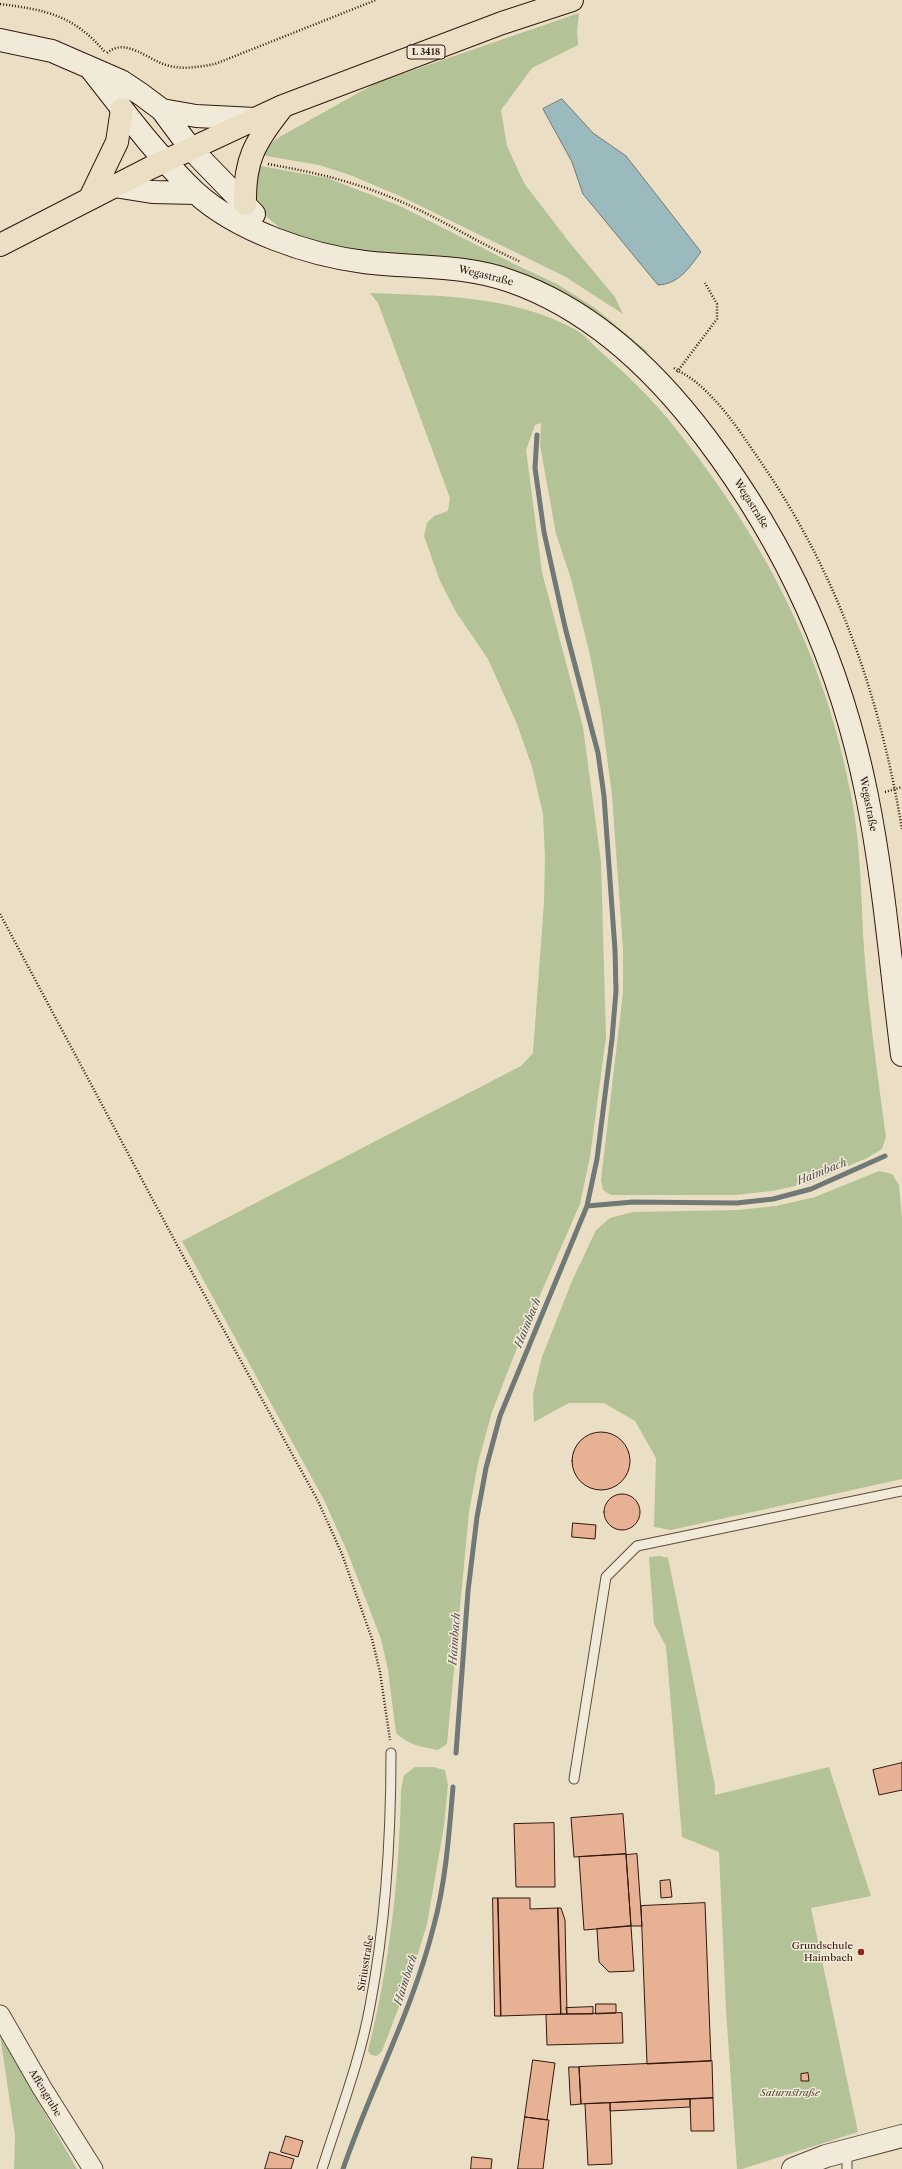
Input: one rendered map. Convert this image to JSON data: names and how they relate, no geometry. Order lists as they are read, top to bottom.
{
  "streets": {
    "main road": ["L 3418", "Wegastraße"],
    "street": ["Affengrube"],
    "lane": ["Siriusstraße"]
  },
  "crossings": [
    ["L 3418", "Wegastraße"]
  ],
  "water": ["Haimbach"],
  "parks": ["Saturnstraße"],
  "places": ["Grundschule Haimbach"]
}
